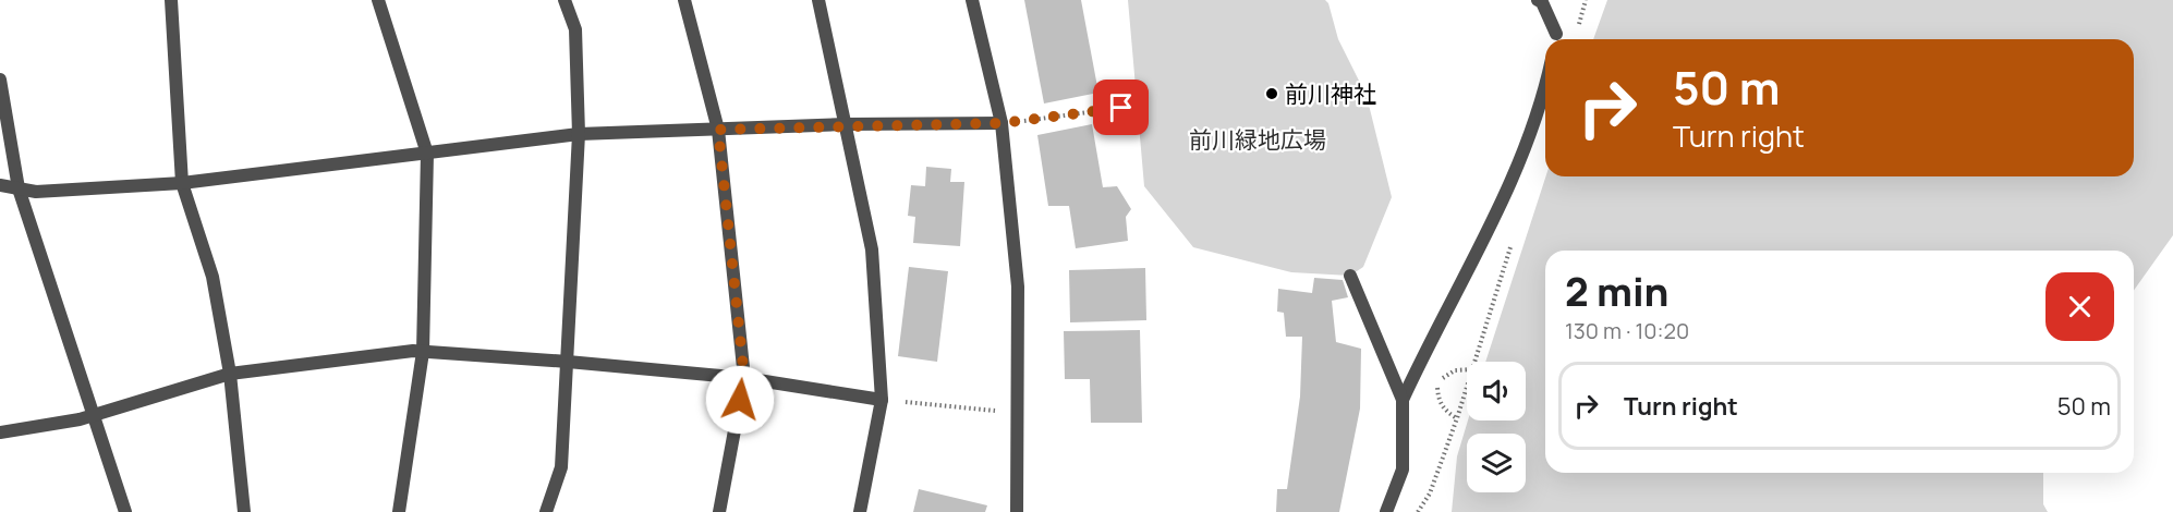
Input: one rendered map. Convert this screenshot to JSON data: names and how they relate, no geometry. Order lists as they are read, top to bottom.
{
  "parks": ["前川緑地広場"],
  "places": ["前川神社"],
  "page": {
    "turn": ["50 m", "Turn right"],
    "heading": ["2 min", "130 m · 10:20"],
    "list": [
      {
        "name": "Turn right",
        "value": "50 m"
      }
    ]
  }
}
